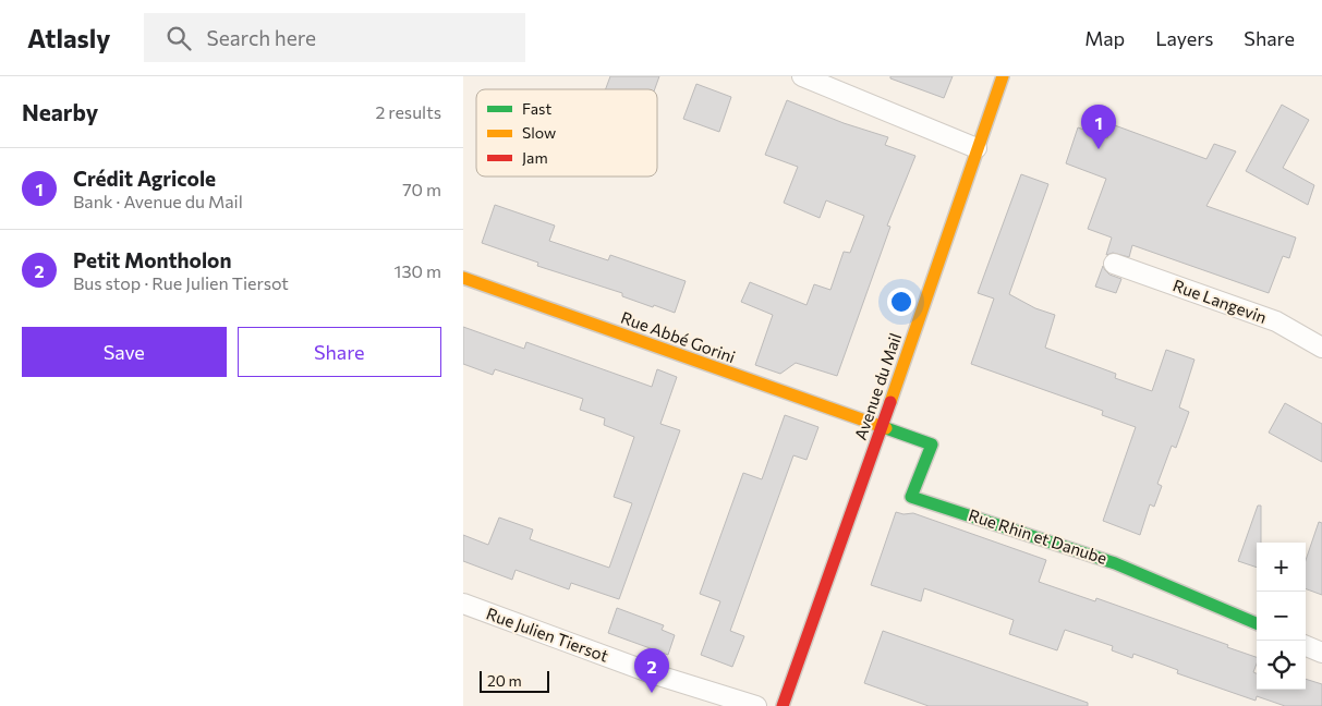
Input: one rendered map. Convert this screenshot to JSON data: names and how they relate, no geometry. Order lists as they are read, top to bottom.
{
  "streets": {
    "street": [
      "Rue Langevin",
      "Rue Abbé Gorini",
      "Avenue du Mail",
      "Rue Rhin et Danube",
      "Rue Julien Tiersot"
    ]
  },
  "crossings": [
    ["Rue Abbé Gorini", "Avenue du Mail"],
    ["Rue Abbé Gorini", "Rue Rhin et Danube"],
    ["Avenue du Mail", "Rue Rhin et Danube"]
  ],
  "legend": ["Fast", "Slow", "Jam"],
  "scale_bar": "20 m",
  "page": {
    "header": "Atlasly",
    "search": "Search here",
    "nav": ["Map", "Layers", "Share"],
    "heading": ["Nearby", "2 results"],
    "pins": ["1", "2"],
    "list": [
      {
        "mark": "1",
        "name": "Crédit Agricole",
        "note": "Bank · Avenue du Mail",
        "value": "70 m"
      },
      {
        "mark": "2",
        "name": "Petit Montholon",
        "note": "Bus stop · Rue Julien Tiersot",
        "value": "130 m"
      }
    ],
    "buttons": ["Save", "Share"],
    "map_buttons": ["+", "−"],
    "scale": "20 m"
  }
}
